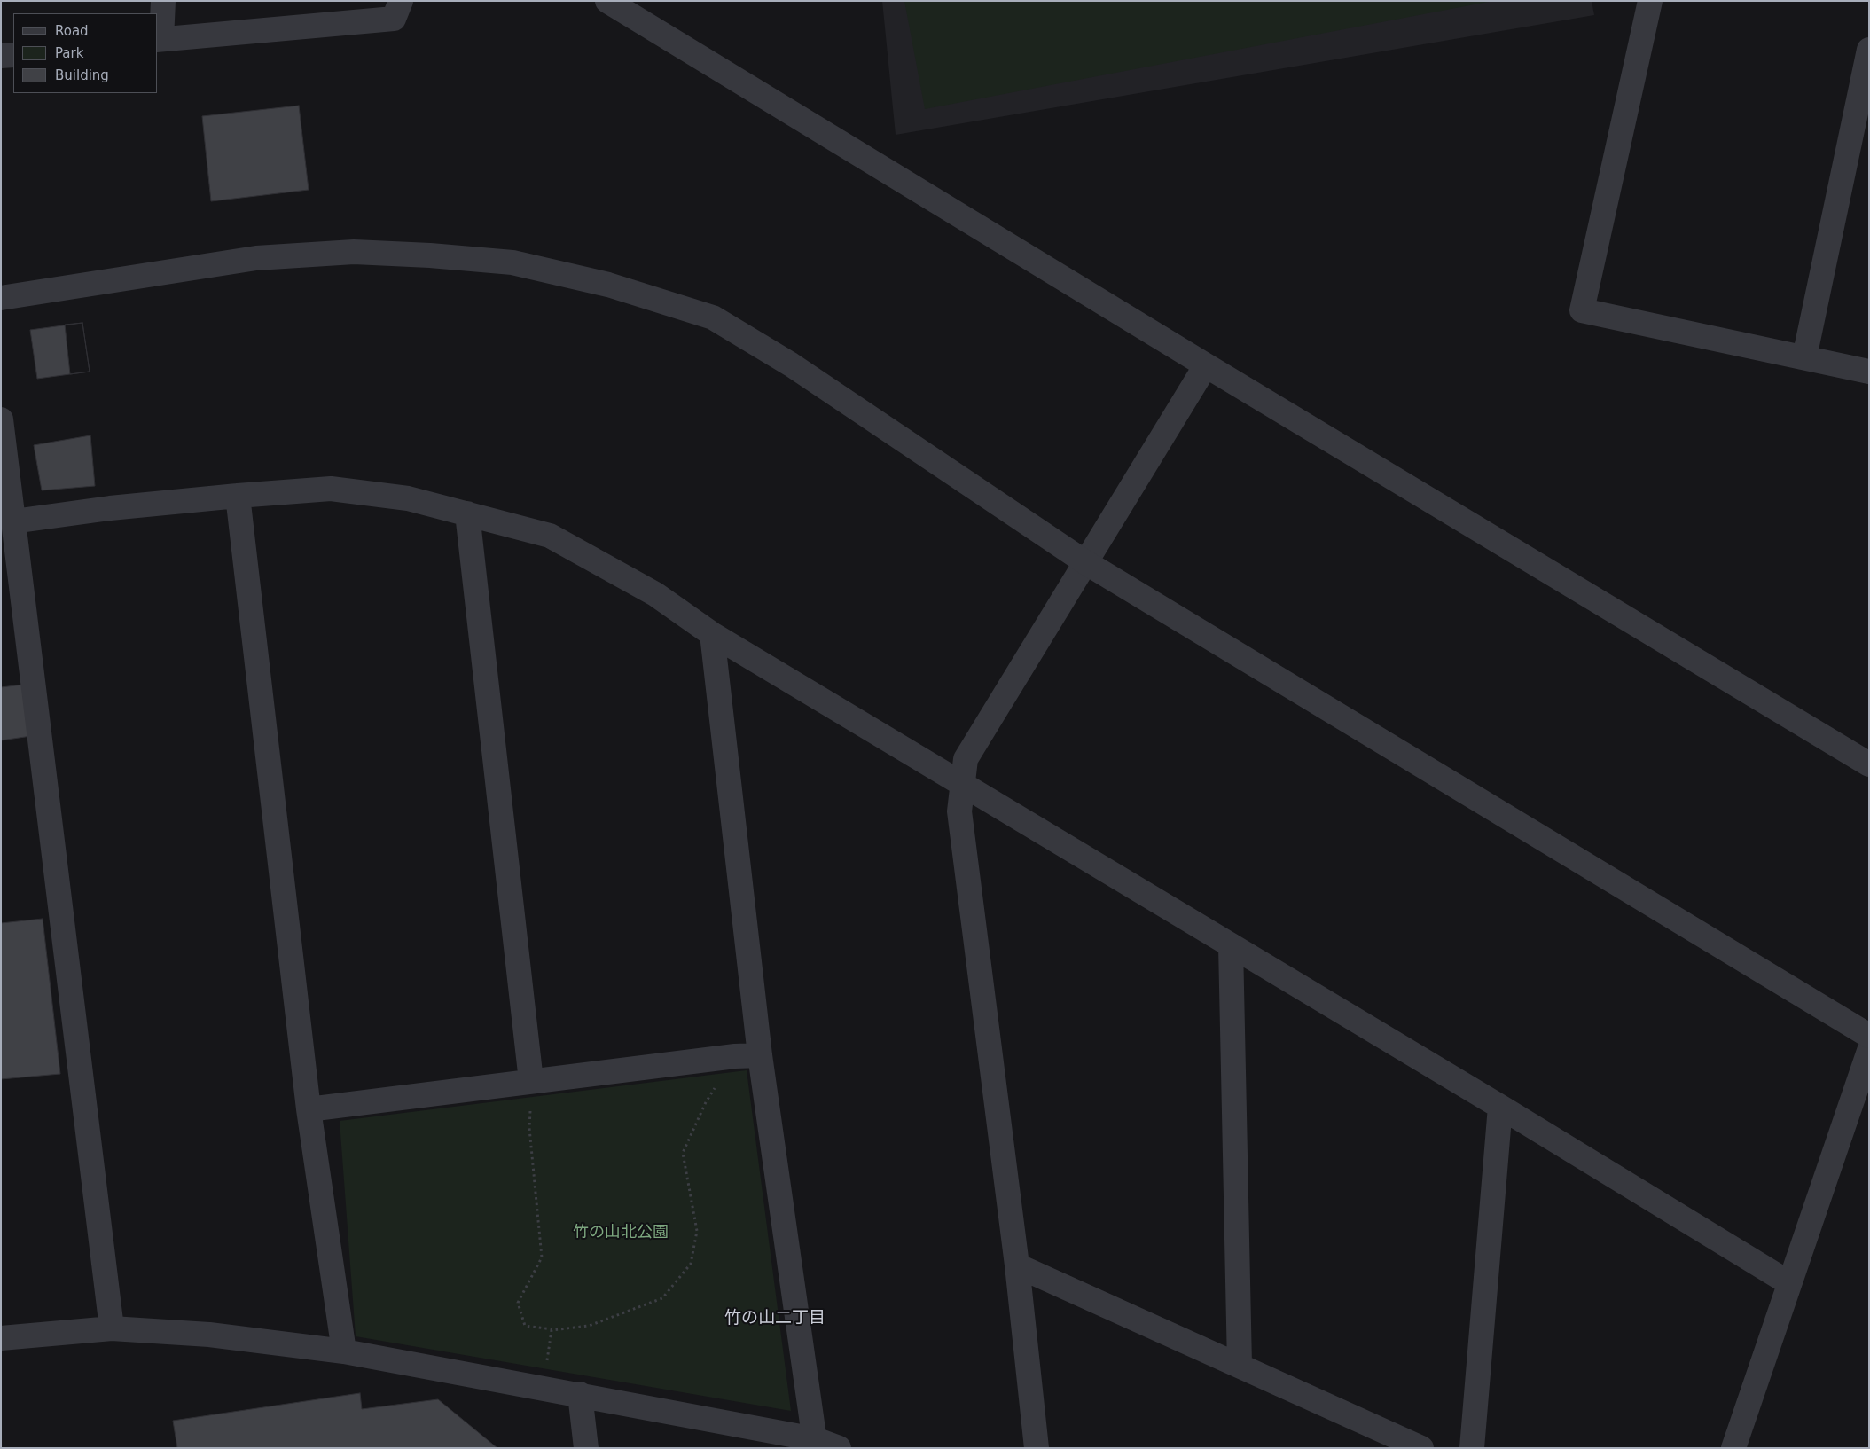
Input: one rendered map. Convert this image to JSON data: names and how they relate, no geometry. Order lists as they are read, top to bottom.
{
  "districts": ["竹の山二丁目"],
  "parks": ["竹の山北公園"],
  "legend": ["Road", "Park", "Building"]
}
